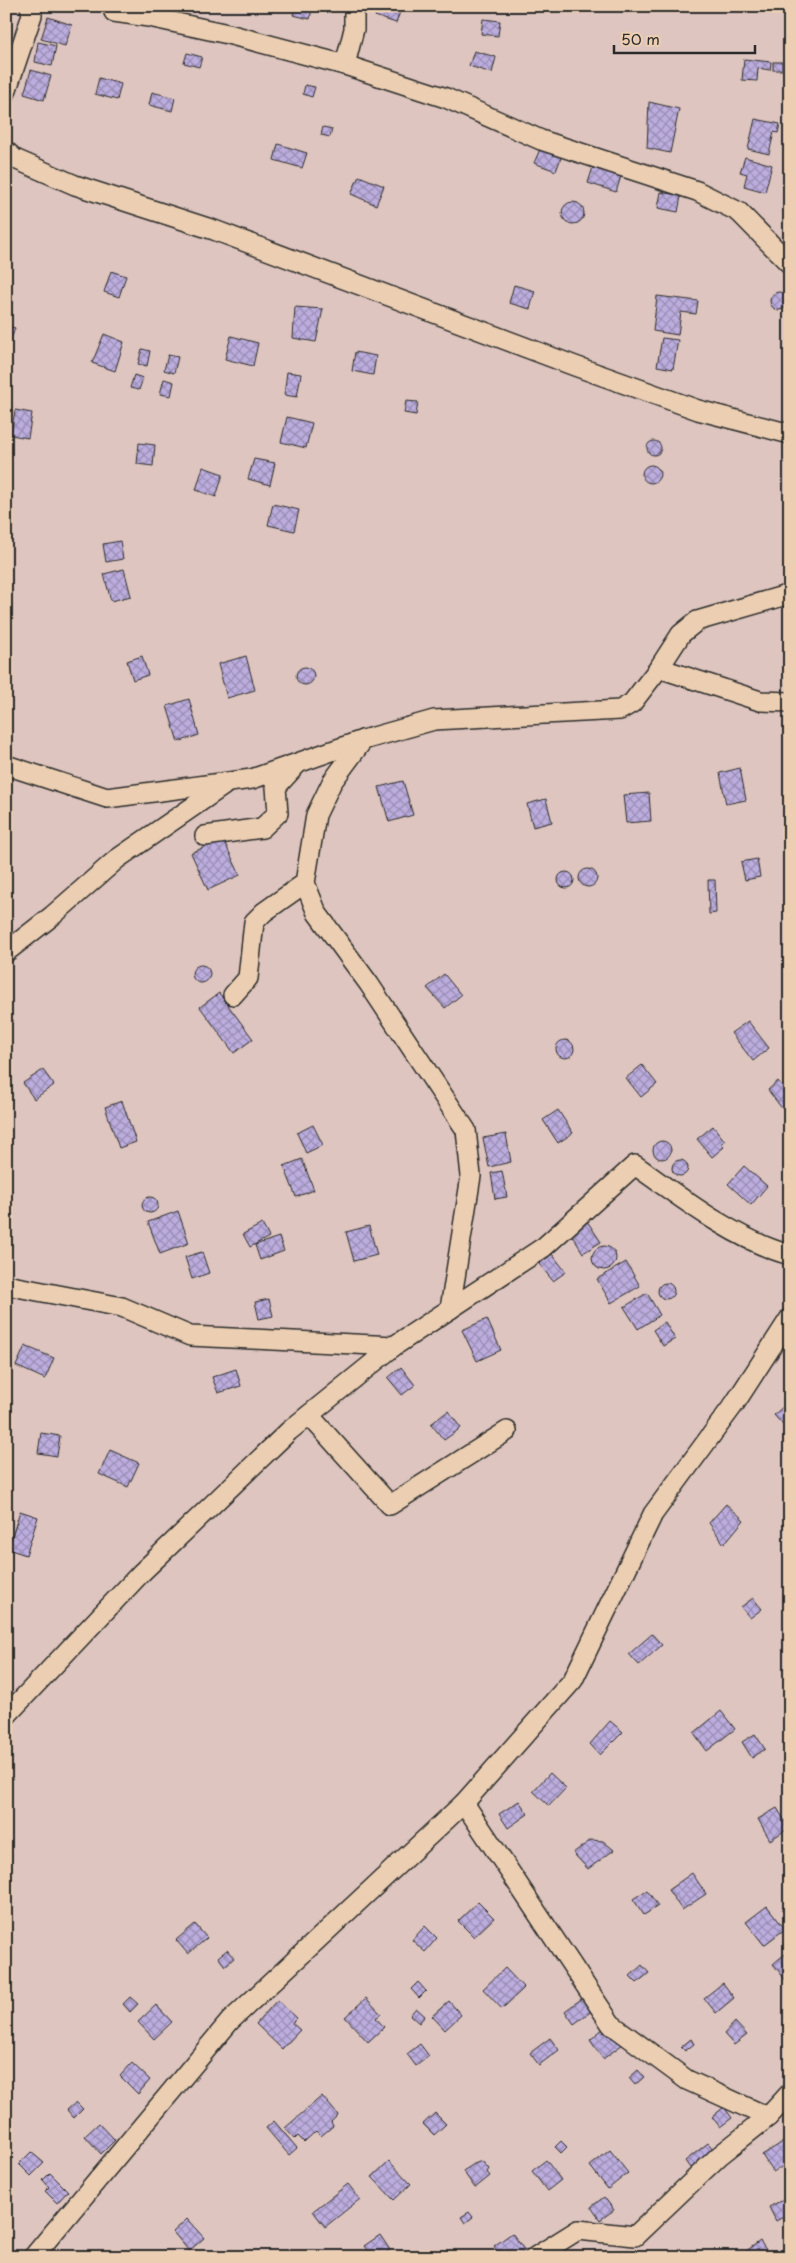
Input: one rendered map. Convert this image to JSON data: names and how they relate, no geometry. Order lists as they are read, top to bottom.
{
  "scale_bar": "50 m"
}
